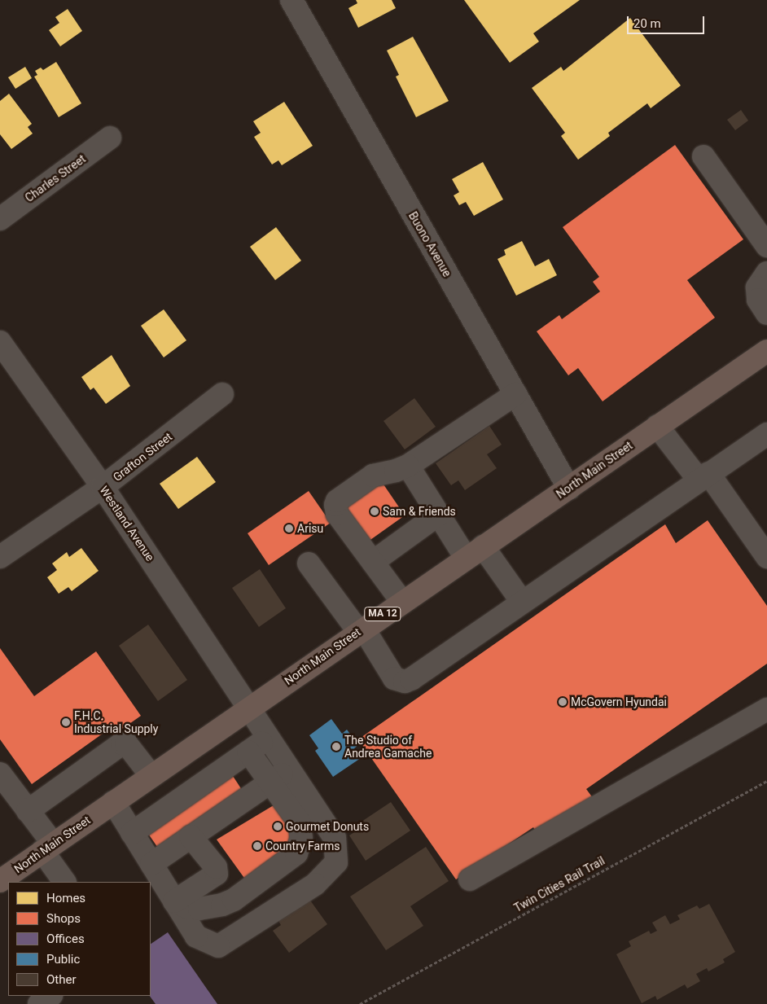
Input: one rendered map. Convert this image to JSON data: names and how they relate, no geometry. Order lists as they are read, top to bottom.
{
  "streets": {
    "highway": ["North Main Street", "MA 12"],
    "street": [
      "Charles Street",
      "Buono Avenue",
      "Grafton Street",
      "Westland Avenue"
    ],
    "path": ["Twin Cities Rail Trail"]
  },
  "crossings": [
    ["Buono Avenue", "North Main Street"],
    ["Grafton Street", "Westland Avenue"],
    ["North Main Street", "Westland Avenue"]
  ],
  "places": [
    "Sam & Friends",
    "Arisu",
    "McGovern Hyundai",
    "F.H.C. Industrial Supply",
    "The Studio of Andrea Gamache",
    "Gourmet Donuts",
    "Country Farms"
  ],
  "legend": [
    "Homes",
    "Shops",
    "Offices",
    "Public",
    "Other"
  ],
  "scale_bar": "20 m"
}
